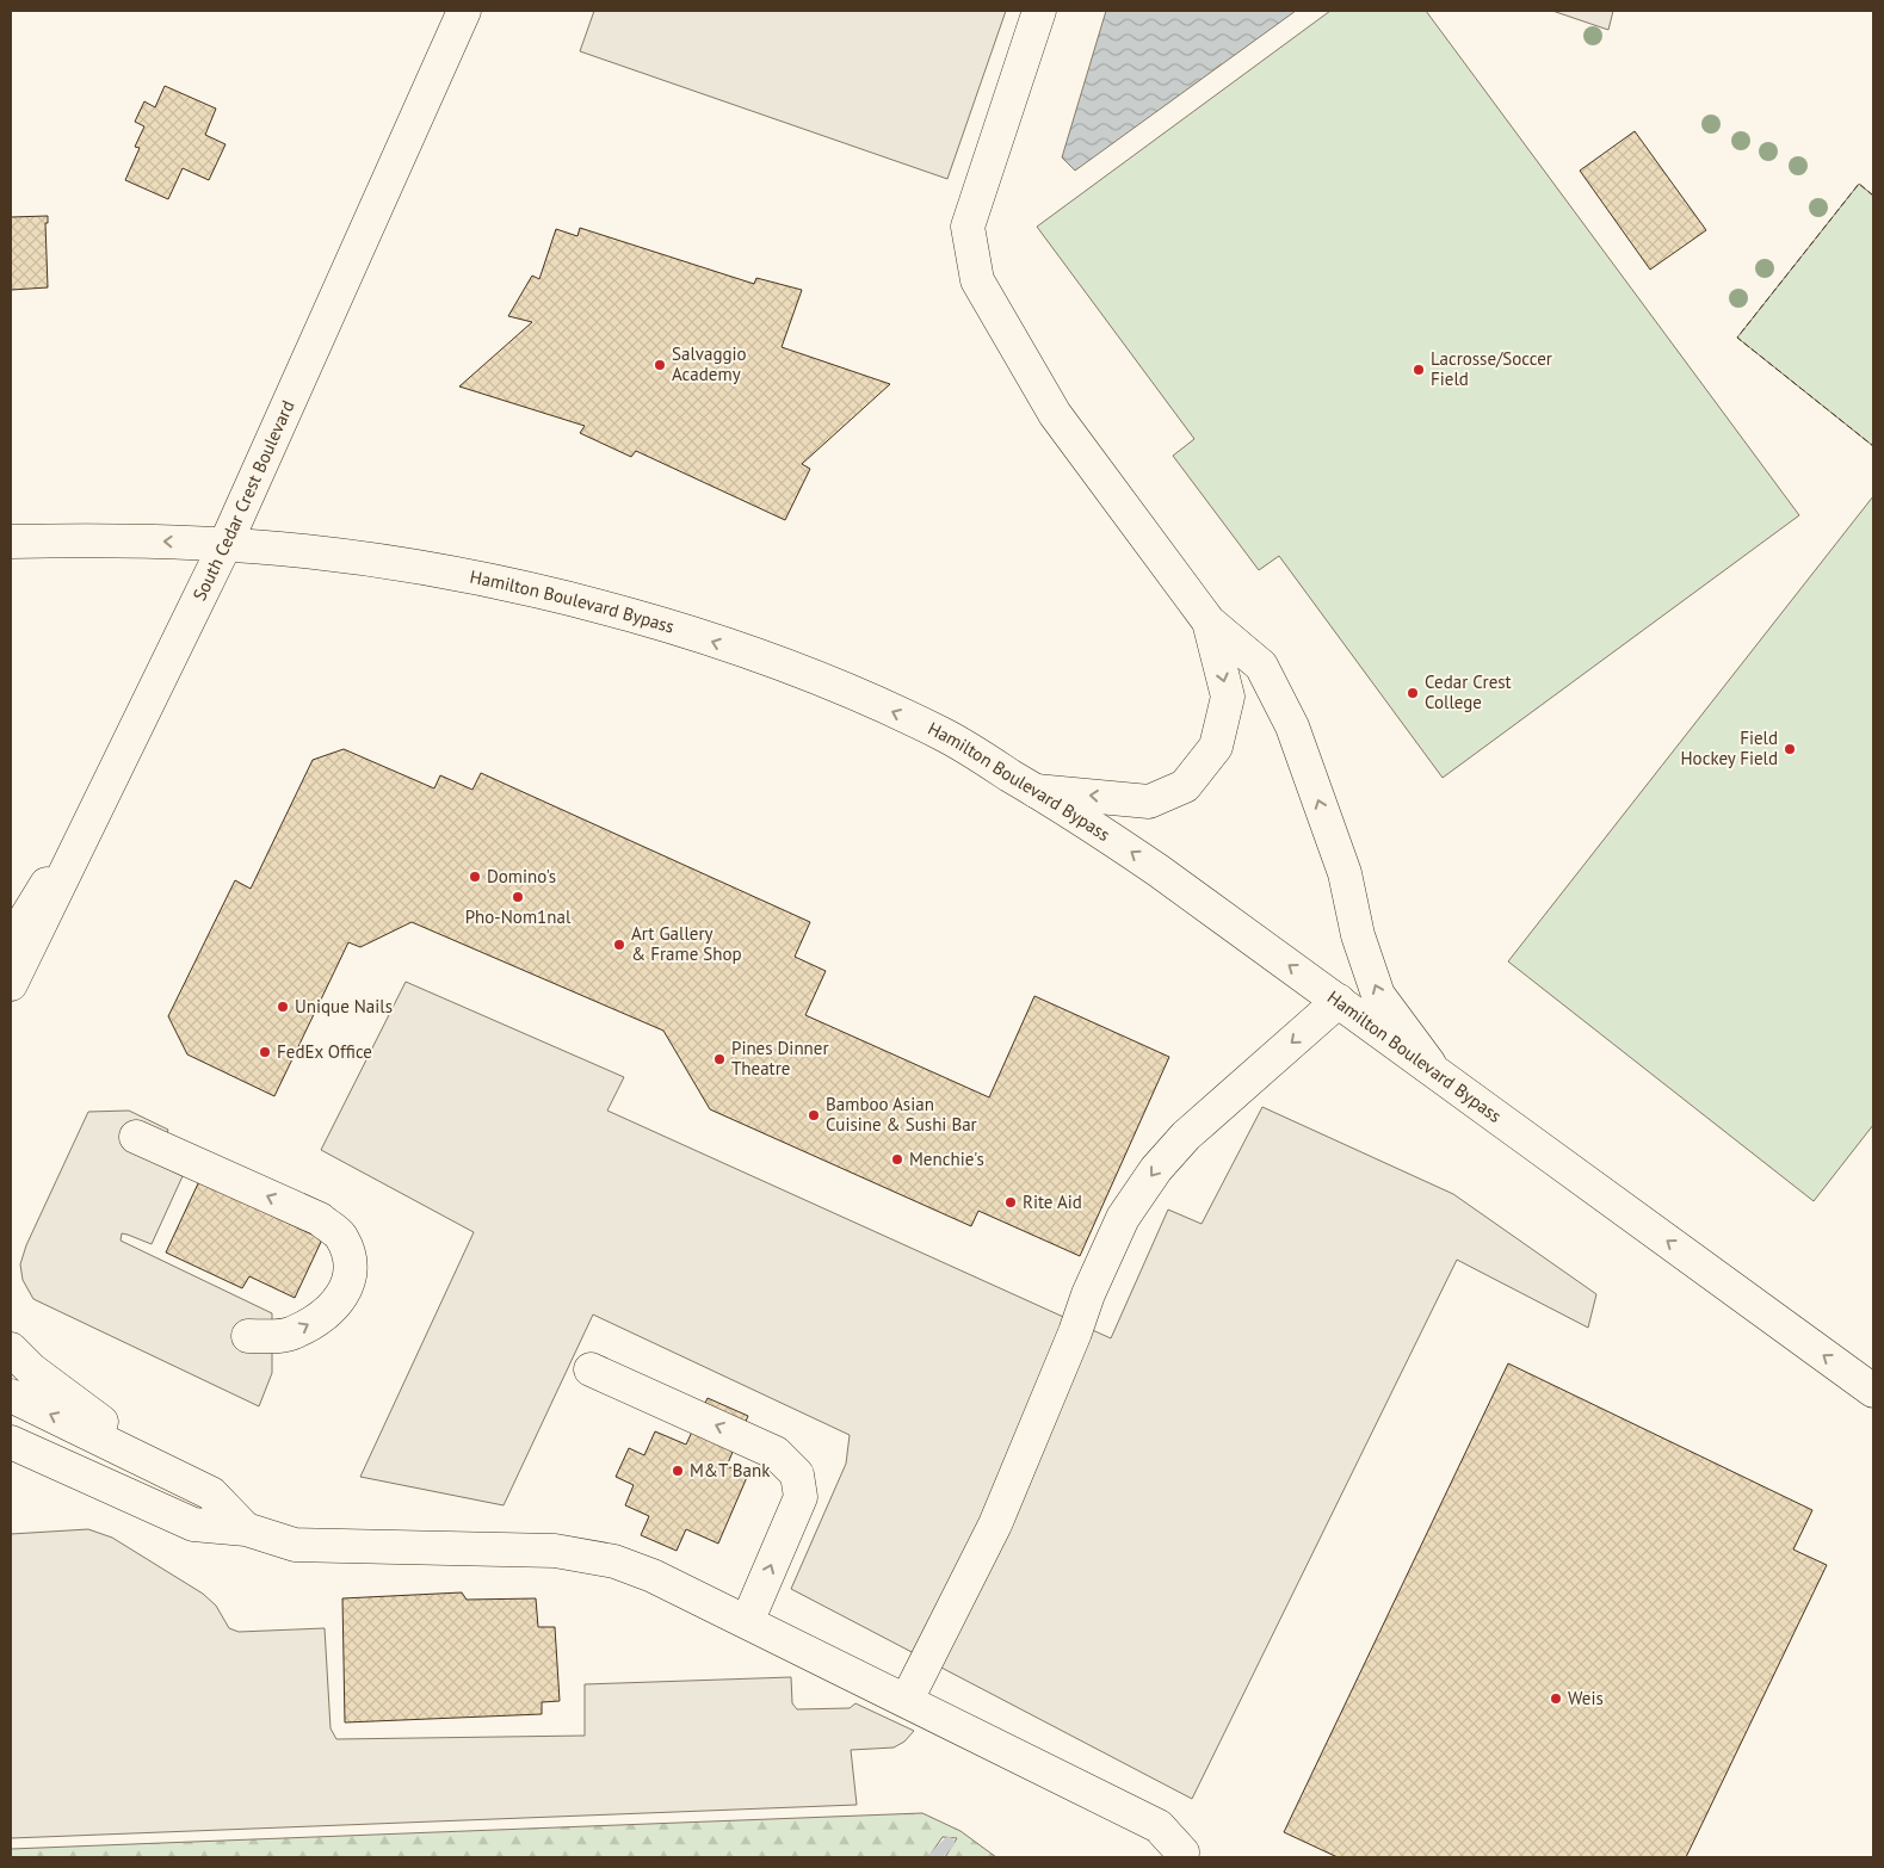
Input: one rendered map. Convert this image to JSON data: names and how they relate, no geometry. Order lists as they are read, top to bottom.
{
  "streets": {
    "main road": ["South Cedar Crest Boulevard", "Hamilton Boulevard Bypass"]
  },
  "crossings": [
    ["South Cedar Crest Boulevard", "Hamilton Boulevard Bypass"]
  ],
  "one_way": ["Hamilton Boulevard Bypass"],
  "places": [
    "Salvaggio Academy",
    "Lacrosse/Soccer Field",
    "Cedar Crest College",
    "Field Hockey Field",
    "Domino's",
    "Pho-Nom1nal",
    "Art Gallery & Frame Shop",
    "Unique Nails",
    "FedEx Office",
    "Pines Dinner Theatre",
    "Bamboo Asian Cuisine & Sushi Bar",
    "Menchie's",
    "Rite Aid",
    "M&T Bank",
    "Weis"
  ]
}
